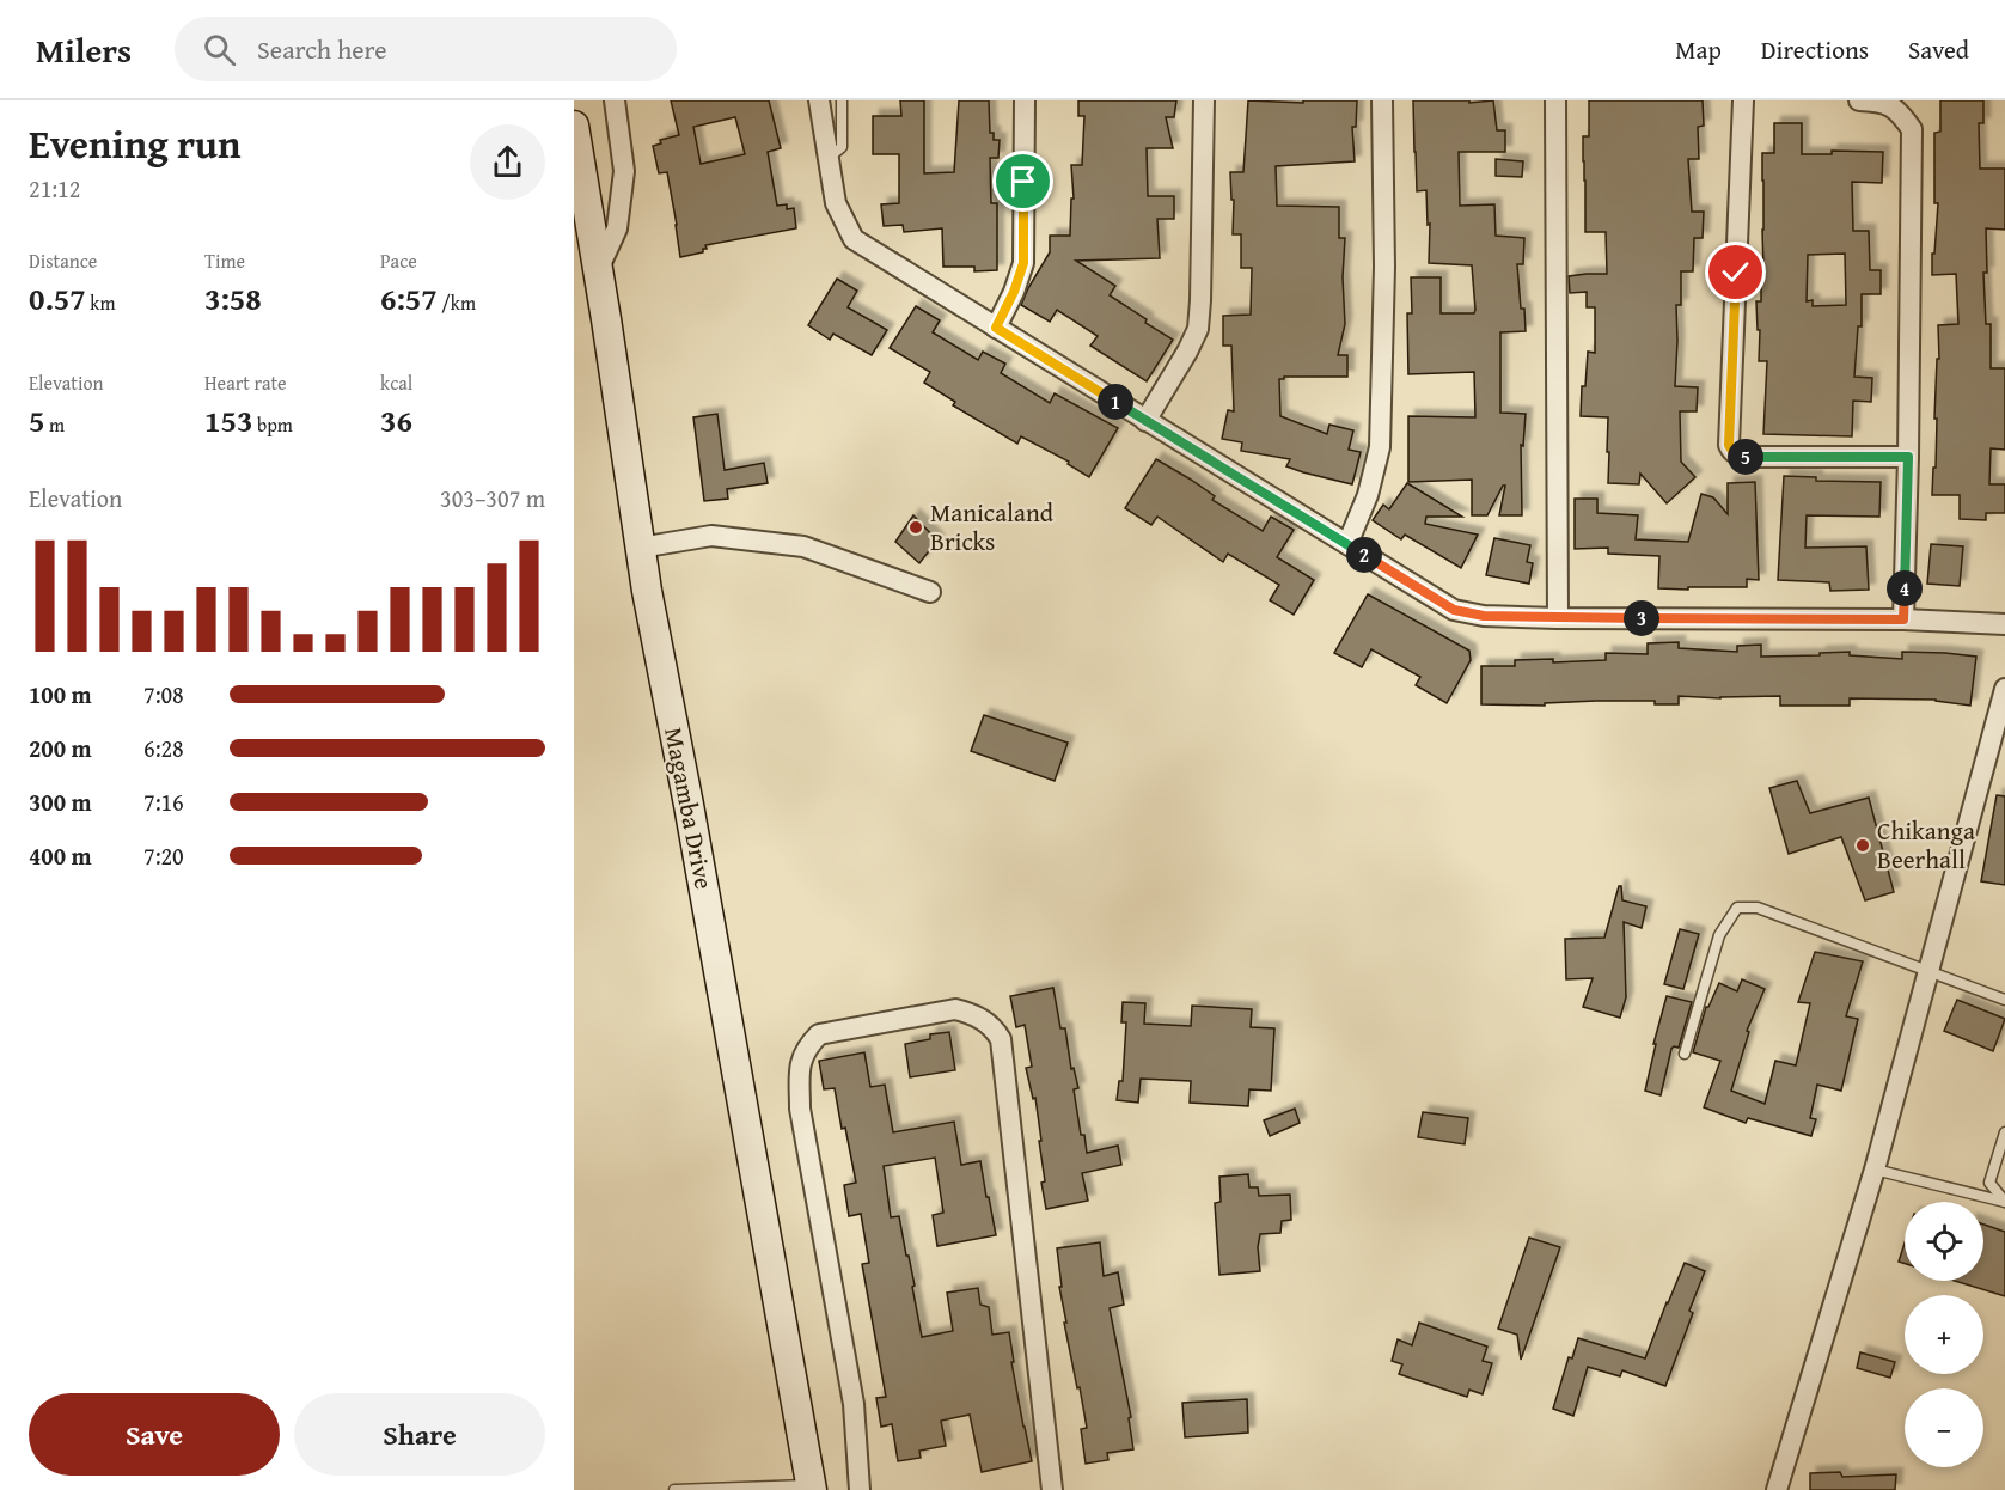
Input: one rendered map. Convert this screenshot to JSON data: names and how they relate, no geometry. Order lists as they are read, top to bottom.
{
  "streets": {
    "street": ["Magamba Drive"]
  },
  "places": ["Manicaland Bricks", "Chikanga Beerhall"],
  "page": {
    "header": "Milers",
    "search": "Search here",
    "nav": ["Map", "Directions", "Saved"],
    "heading": ["Evening run", "21:12"],
    "stats": [
      ["Distance", "0.57 km"],
      ["Time", "3:58"],
      ["Pace", "6:57 /km"],
      ["Elevation", "5 m"],
      ["Heart rate", "153 bpm"],
      ["kcal", "36"]
    ],
    "pins": [
      "1",
      "5",
      "2",
      "4",
      "3"
    ],
    "chart": ["Elevation", "303–307 m"],
    "list": [
      {
        "name": "100 m",
        "note": "7:08"
      },
      {
        "name": "200 m",
        "note": "6:28"
      },
      {
        "name": "300 m",
        "note": "7:16"
      },
      {
        "name": "400 m",
        "note": "7:20"
      }
    ],
    "map_buttons": ["+", "−"],
    "buttons": ["Save", "Share"]
  }
}
